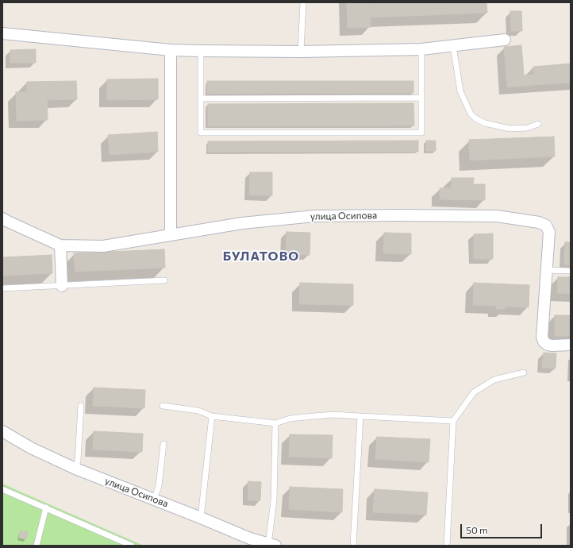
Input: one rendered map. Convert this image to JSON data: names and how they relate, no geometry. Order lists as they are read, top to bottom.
{
  "streets": {
    "street": ["улица Осипова"]
  },
  "districts": ["БУЛАТОВО"],
  "scale_bar": "50 m"
}
